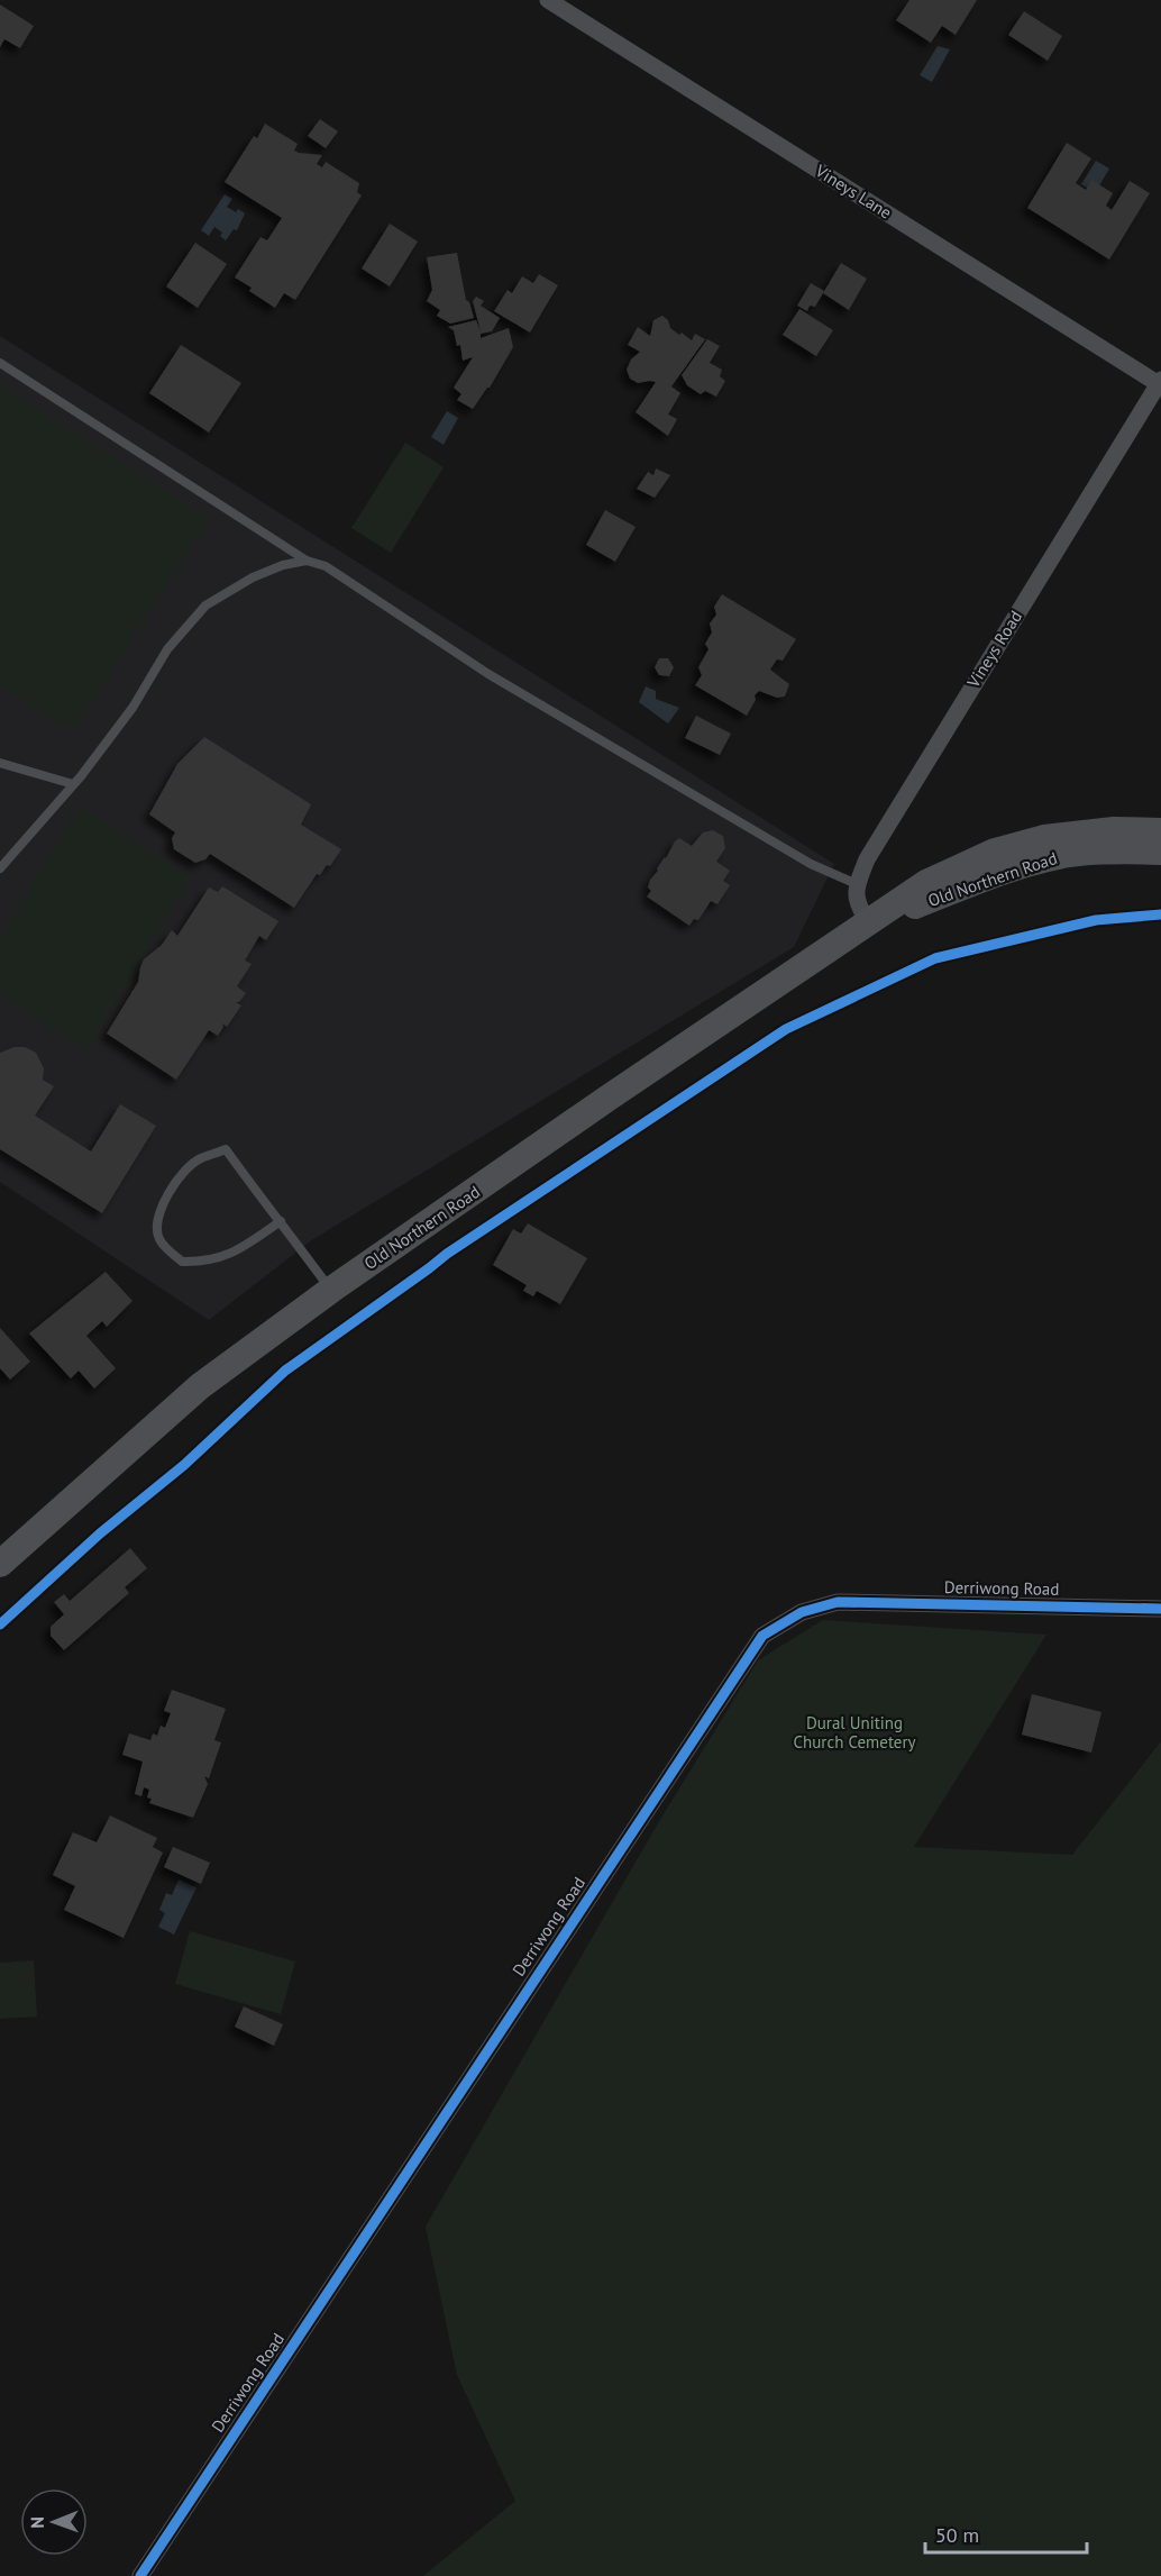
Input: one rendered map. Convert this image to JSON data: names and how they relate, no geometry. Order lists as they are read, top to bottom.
{
  "streets": {
    "main road": ["Old Northern Road"],
    "street": ["Vineys Lane", "Vineys Road", "Derriwong Road"]
  },
  "crossings": [
    ["Vineys Lane", "Vineys Road"]
  ],
  "parks": ["Dural Uniting Church Cemetery"],
  "scale_bar": "50 m",
  "north": "left"
}
